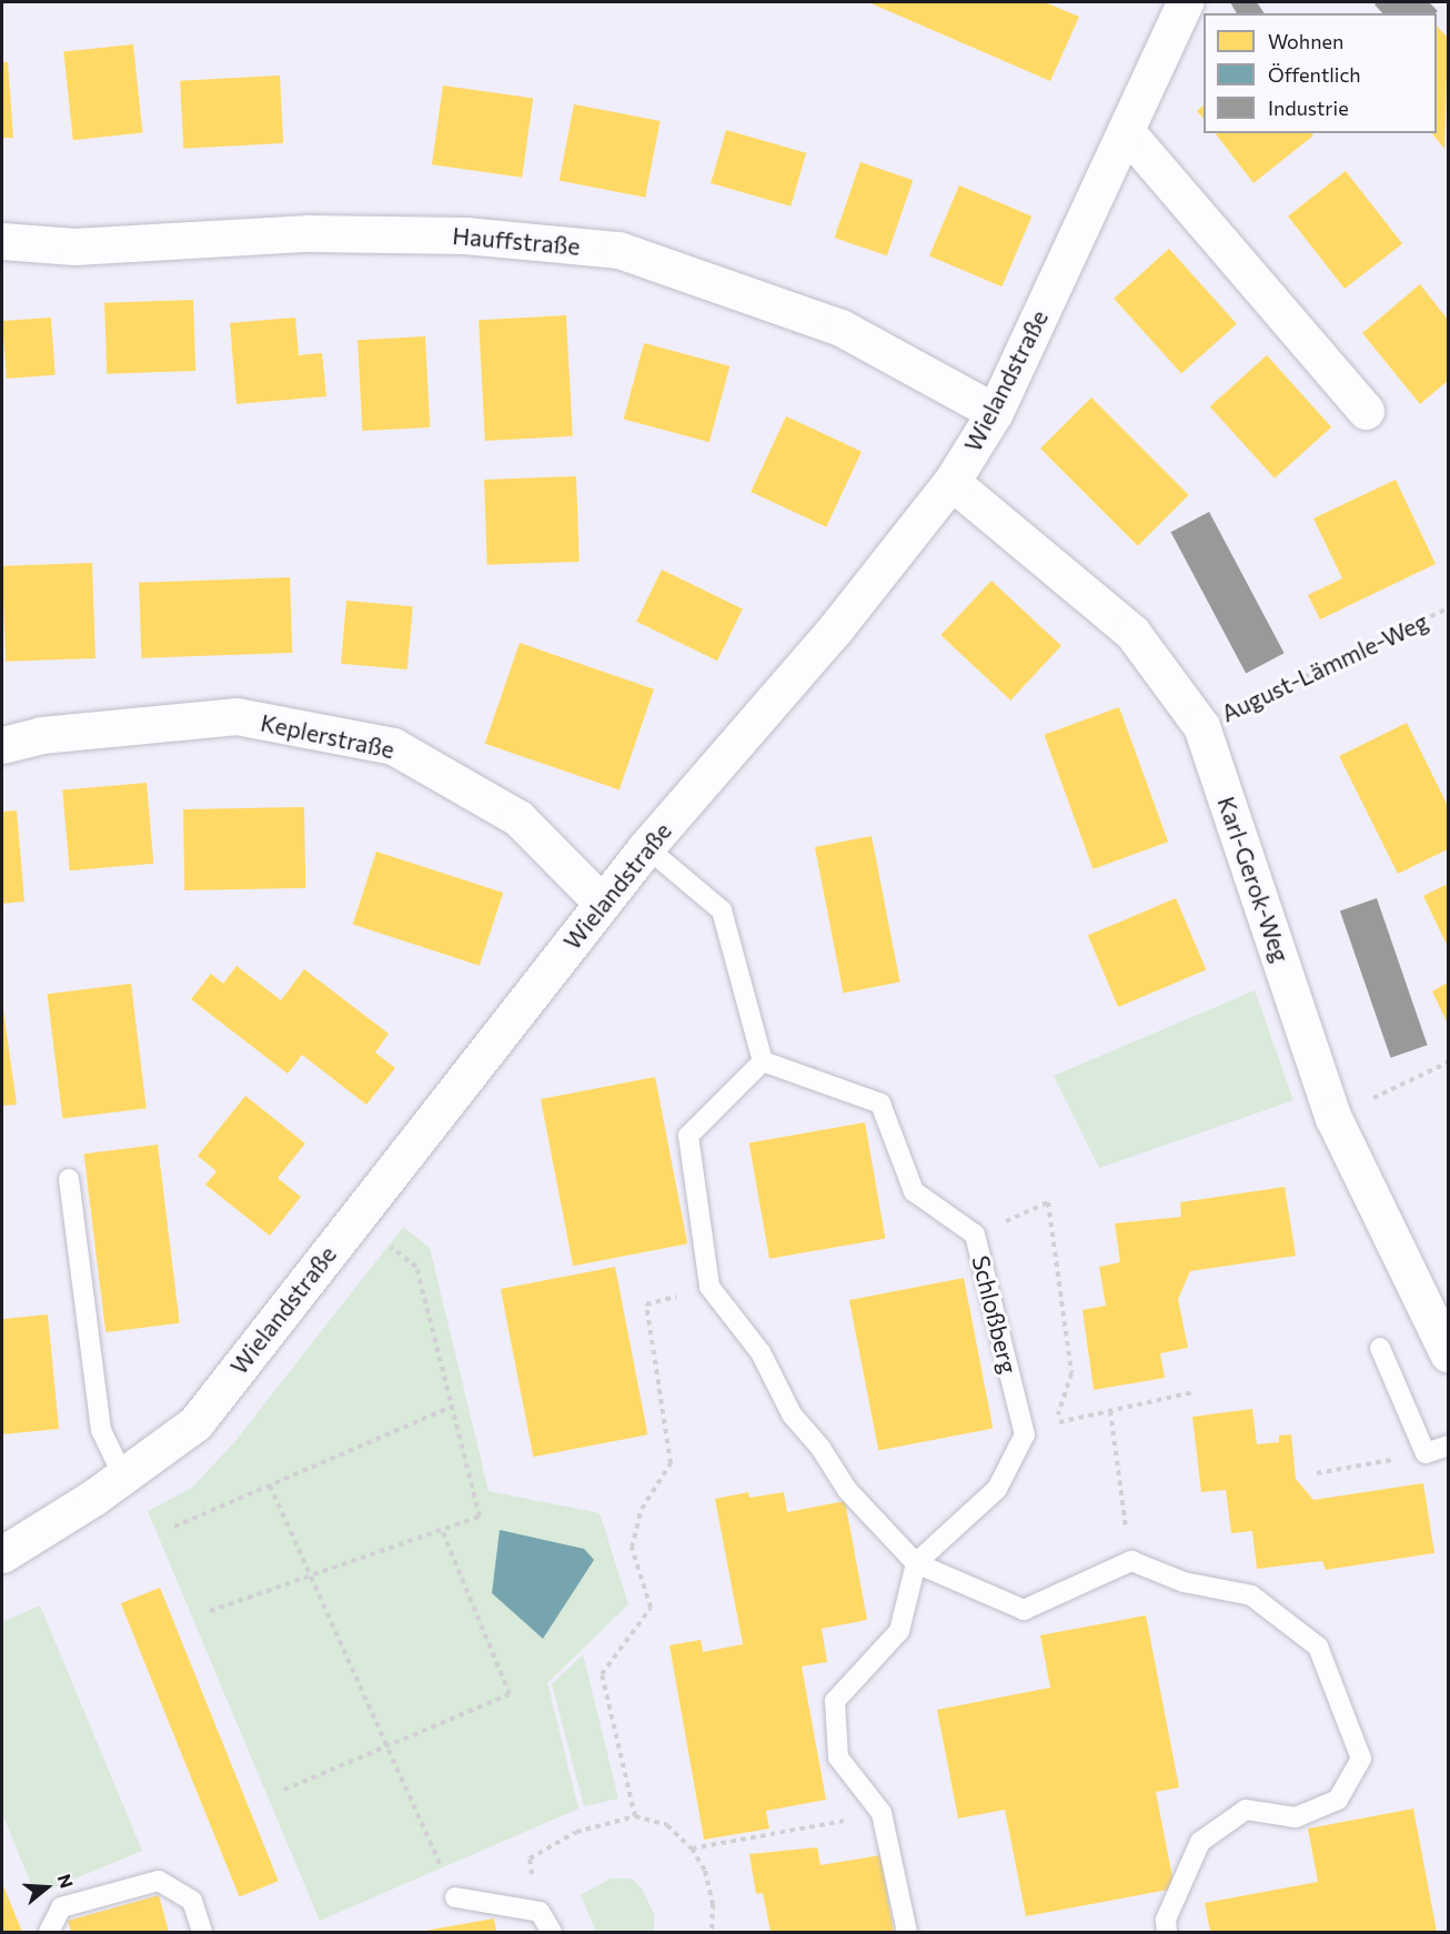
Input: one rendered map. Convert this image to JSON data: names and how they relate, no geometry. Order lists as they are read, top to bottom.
{
  "streets": {
    "street": [
      "Hauffstraße",
      "Wielandstraße",
      "Keplerstraße",
      "Karl-Gerok-Weg"
    ],
    "lane": ["Schloßberg"],
    "path": ["August-Lämmle-Weg"]
  },
  "crossings": [
    ["Hauffstraße", "Wielandstraße"],
    ["Wielandstraße", "Keplerstraße"],
    ["Wielandstraße", "Karl-Gerok-Weg"],
    ["August-Lämmle-Weg", "Karl-Gerok-Weg"]
  ],
  "legend": ["Wohnen", "Öffentlich", "Industrie"],
  "north": "right"
}
